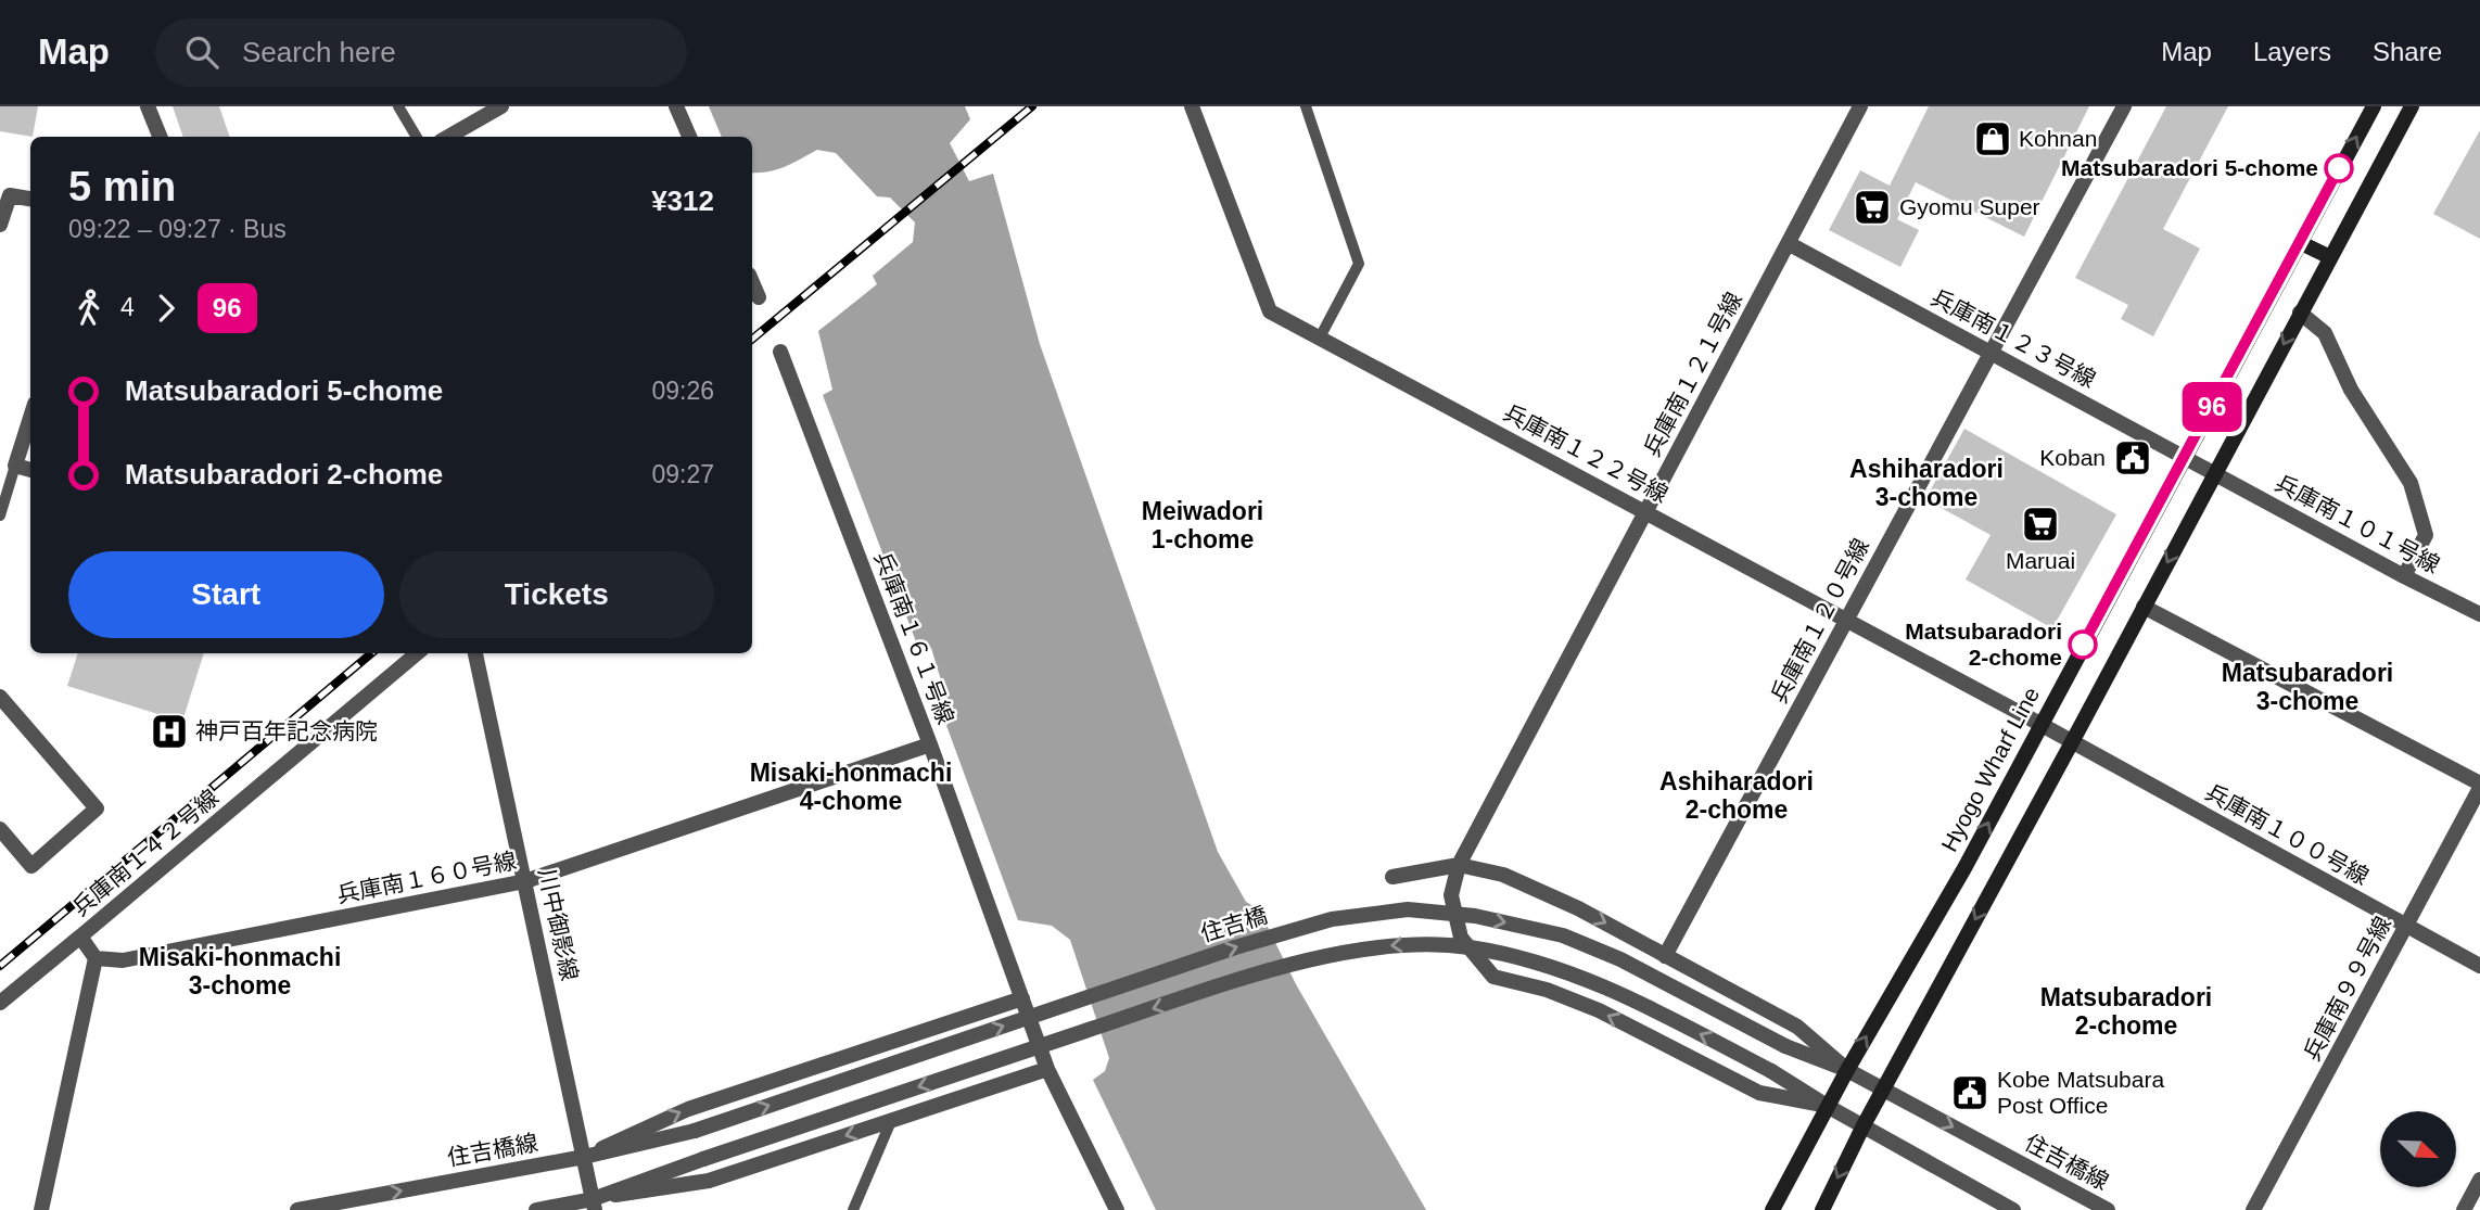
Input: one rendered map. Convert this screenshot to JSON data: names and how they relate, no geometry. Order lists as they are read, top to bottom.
{
  "streets": {
    "main road": ["Hyogo Wharf Line"],
    "street": [
      "兵庫南１２３号線",
      "兵庫南１２１号線",
      "兵庫南１２２号線",
      "兵庫南１０１号線",
      "兵庫南１２０号線",
      "兵庫南１６１号線",
      "兵庫南１００号線",
      "兵庫南１４２号線",
      "兵庫南１６０号線",
      "川中御影線",
      "住吉橋",
      "兵庫南９９号線",
      "住吉橋線"
    ]
  },
  "crossings": [
    ["兵庫南１２３号線", "兵庫南１２１号線"],
    ["兵庫南１２３号線", "兵庫南１０１号線"],
    ["兵庫南１２３号線", "兵庫南１２０号線"],
    ["兵庫南１２３号線", "Hyogo Wharf Line"],
    ["兵庫南１２１号線", "兵庫南１２２号線"],
    ["兵庫南１２１号線", "Hyogo Wharf Line"],
    ["兵庫南１２２号線", "兵庫南１２０号線"],
    ["兵庫南１２２号線", "Hyogo Wharf Line"],
    ["兵庫南１２２号線", "兵庫南１００号線"],
    ["兵庫南１６１号線", "兵庫南１６０号線"],
    ["Hyogo Wharf Line", "住吉橋"],
    ["Hyogo Wharf Line", "住吉橋線"],
    ["兵庫南１００号線", "兵庫南９９号線"],
    ["兵庫南１４２号線", "兵庫南１６０号線"],
    ["兵庫南１６０号線", "川中御影線"],
    ["川中御影線", "住吉橋線"],
    ["住吉橋", "住吉橋線"]
  ],
  "districts": [
    "Ashiharadori 3-chome",
    "Meiwadori 1-chome",
    "Matsubaradori 3-chome",
    "Misaki-honmachi 4-chome",
    "Ashiharadori 2-chome",
    "Misaki-honmachi 3-chome",
    "Matsubaradori 2-chome"
  ],
  "places": {
    "shop": ["Kohnan"],
    "other": ["Matsubaradori 5-chome", "Matsubaradori 2-chome"],
    "supermarket": ["Gyomu Super", "Maruai"],
    "public building": ["Koban", "Kobe Matsubara Post Office"],
    "hospital": ["神戸百年記念病院"]
  },
  "lines": ["bus line 96"],
  "north": "bottom right",
  "page": {
    "header": "Map",
    "search": "Search here",
    "nav": ["Map", "Layers", "Share"],
    "on_map": "96",
    "heading": ["5 min", "09:22 – 09:27 · Bus", "¥312"],
    "legs": ["4", "96"],
    "list": [
      {
        "name": "Matsubaradori 5-chome",
        "value": "09:26"
      },
      {
        "name": "Matsubaradori 2-chome",
        "value": "09:27"
      }
    ],
    "buttons": ["Start", "Tickets"]
  }
}
